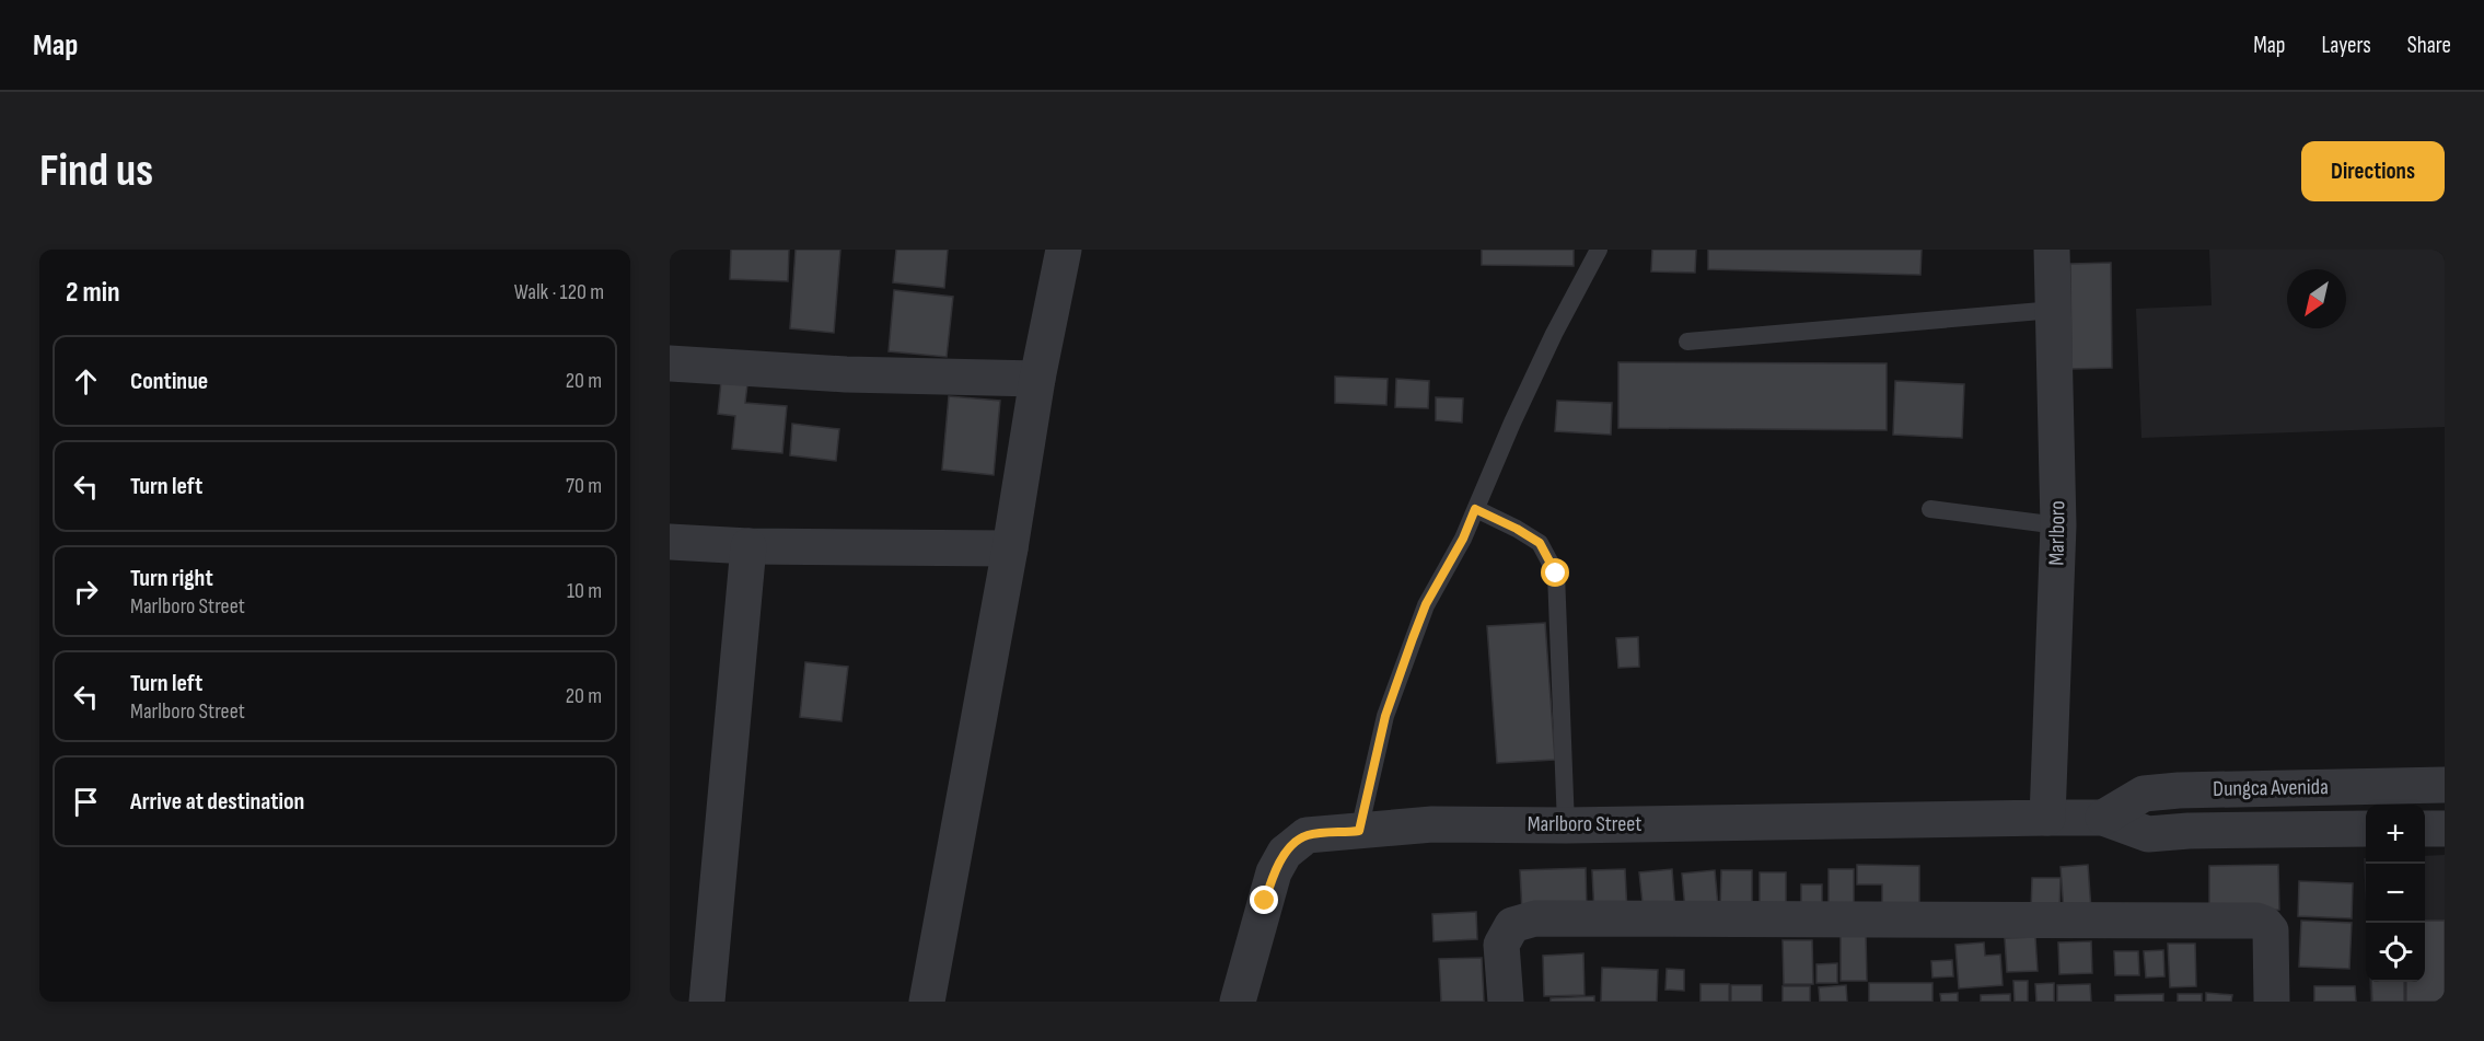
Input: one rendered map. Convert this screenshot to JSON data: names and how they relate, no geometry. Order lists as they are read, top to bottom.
{
  "streets": {
    "street": ["Marlboro", "Dungca Avenida", "Marlboro Street"]
  },
  "crossings": [
    ["Marlboro", "Dungca Avenida"],
    ["Marlboro", "Marlboro Street"],
    ["Dungca Avenida", "Marlboro Street"]
  ],
  "north": "bottom left",
  "page": {
    "header": "Map",
    "nav": ["Map", "Layers", "Share"],
    "buttons": "Directions",
    "title": "Find us",
    "heading": ["2 min", "Walk · 120 m"],
    "list": [
      ["Continue", "20 m"],
      ["Turn left", "70 m"],
      ["Turn right", "Marlboro Street", "10 m"],
      ["Turn left", "Marlboro Street", "20 m"],
      "Arrive at destination"
    ],
    "map_buttons": ["+", "−"]
  }
}
